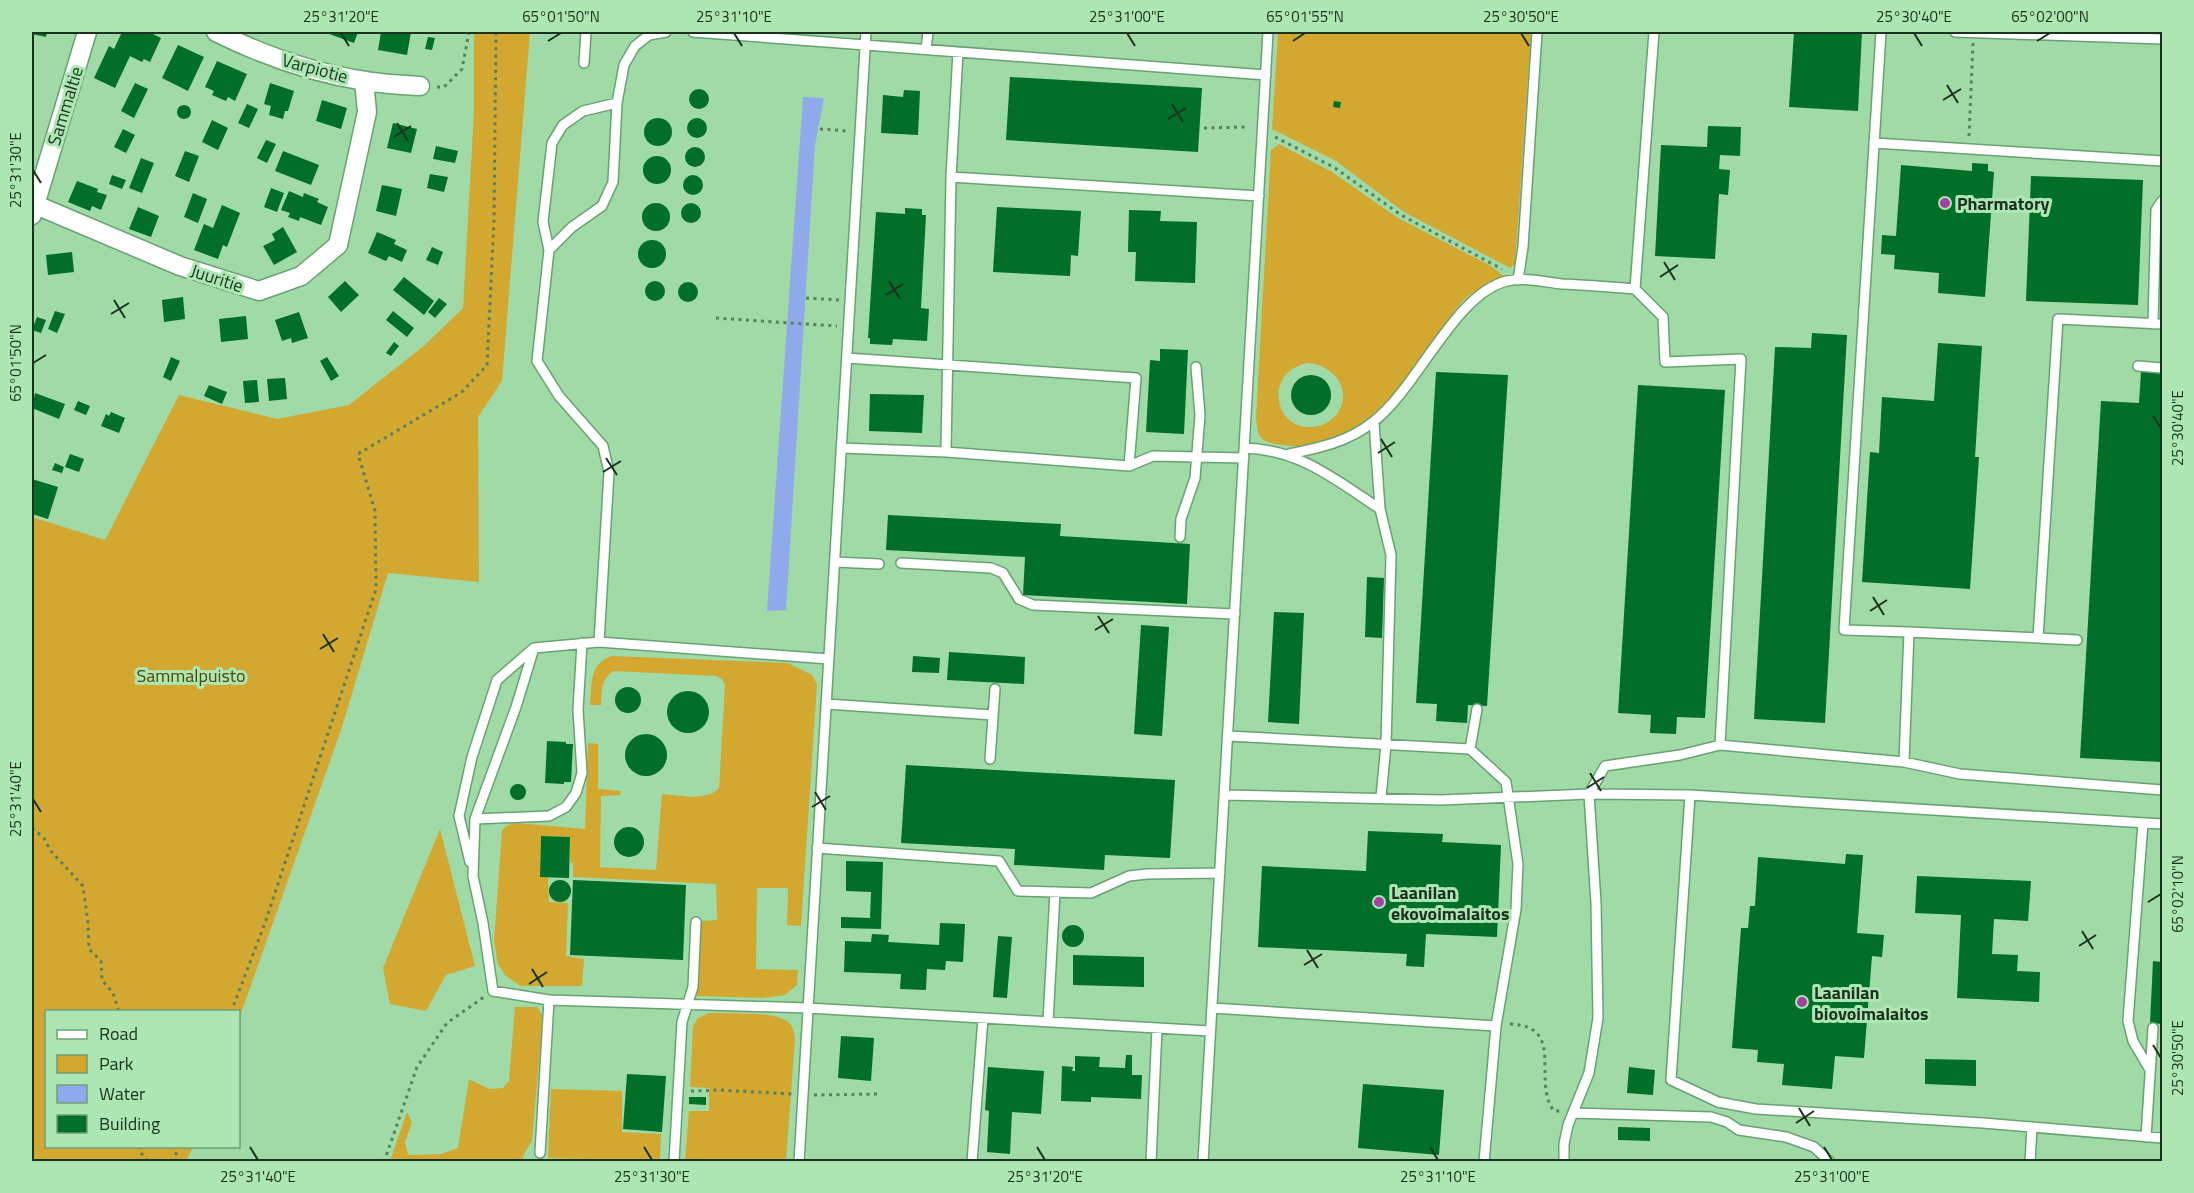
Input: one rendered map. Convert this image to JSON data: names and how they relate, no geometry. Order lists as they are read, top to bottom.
{
  "streets": {
    "street": ["Varpiotie", "Sammaltie", "Juuritie"]
  },
  "crossings": [
    ["Varpiotie", "Juuritie"],
    ["Sammaltie", "Juuritie"]
  ],
  "parks": ["Sammalpuisto"],
  "places": ["Pharmatory", "Laanilan ekovoimalaitos", "Laanilan biovoimalaitos"],
  "legend": [
    "Road",
    "Park",
    "Water",
    "Building"
  ],
  "coordinates": [
    "25°31'20\"E",
    "65°01'50\"N",
    "25°31'10\"E",
    "25°31'00\"E",
    "65°01'55\"N",
    "25°30'50\"E",
    "25°30'40\"E",
    "65°02'00\"N",
    "25°31'30\"E",
    "25°31'40\"E",
    "65°02'10\"N"
  ]
}
